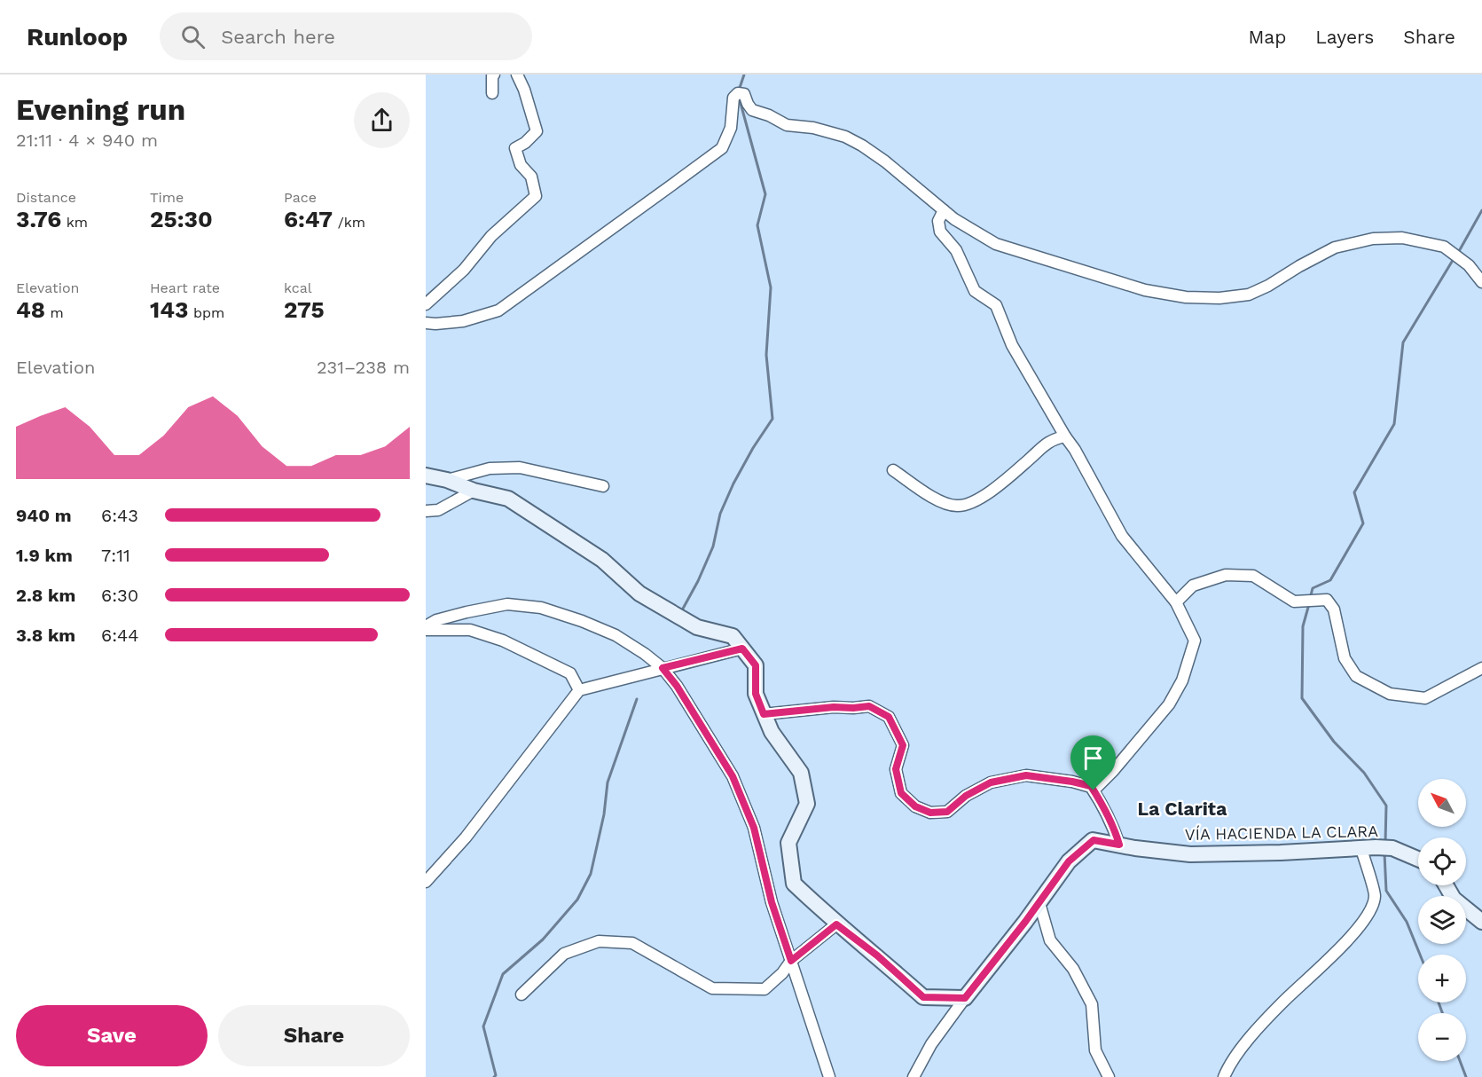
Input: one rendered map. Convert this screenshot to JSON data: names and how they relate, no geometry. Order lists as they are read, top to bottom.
{
  "streets": {
    "street": ["VÍA HACIENDA LA CLARA"]
  },
  "districts": ["La Clarita"],
  "north": "top left",
  "page": {
    "header": "Runloop",
    "search": "Search here",
    "nav": ["Map", "Layers", "Share"],
    "heading": ["Evening run", "21:11 · 4 × 940 m"],
    "stats": [
      ["Distance", "3.76 km"],
      ["Time", "25:30"],
      ["Pace", "6:47 /km"],
      ["Elevation", "48 m"],
      ["Heart rate", "143 bpm"],
      ["kcal", "275"]
    ],
    "chart": ["Elevation", "231–238 m"],
    "list": [
      {
        "name": "940 m",
        "note": "6:43"
      },
      {
        "name": "1.9 km",
        "note": "7:11"
      },
      {
        "name": "2.8 km",
        "note": "6:30"
      },
      {
        "name": "3.8 km",
        "note": "6:44"
      }
    ],
    "map_buttons": ["+", "−"],
    "buttons": ["Save", "Share"]
  }
}
